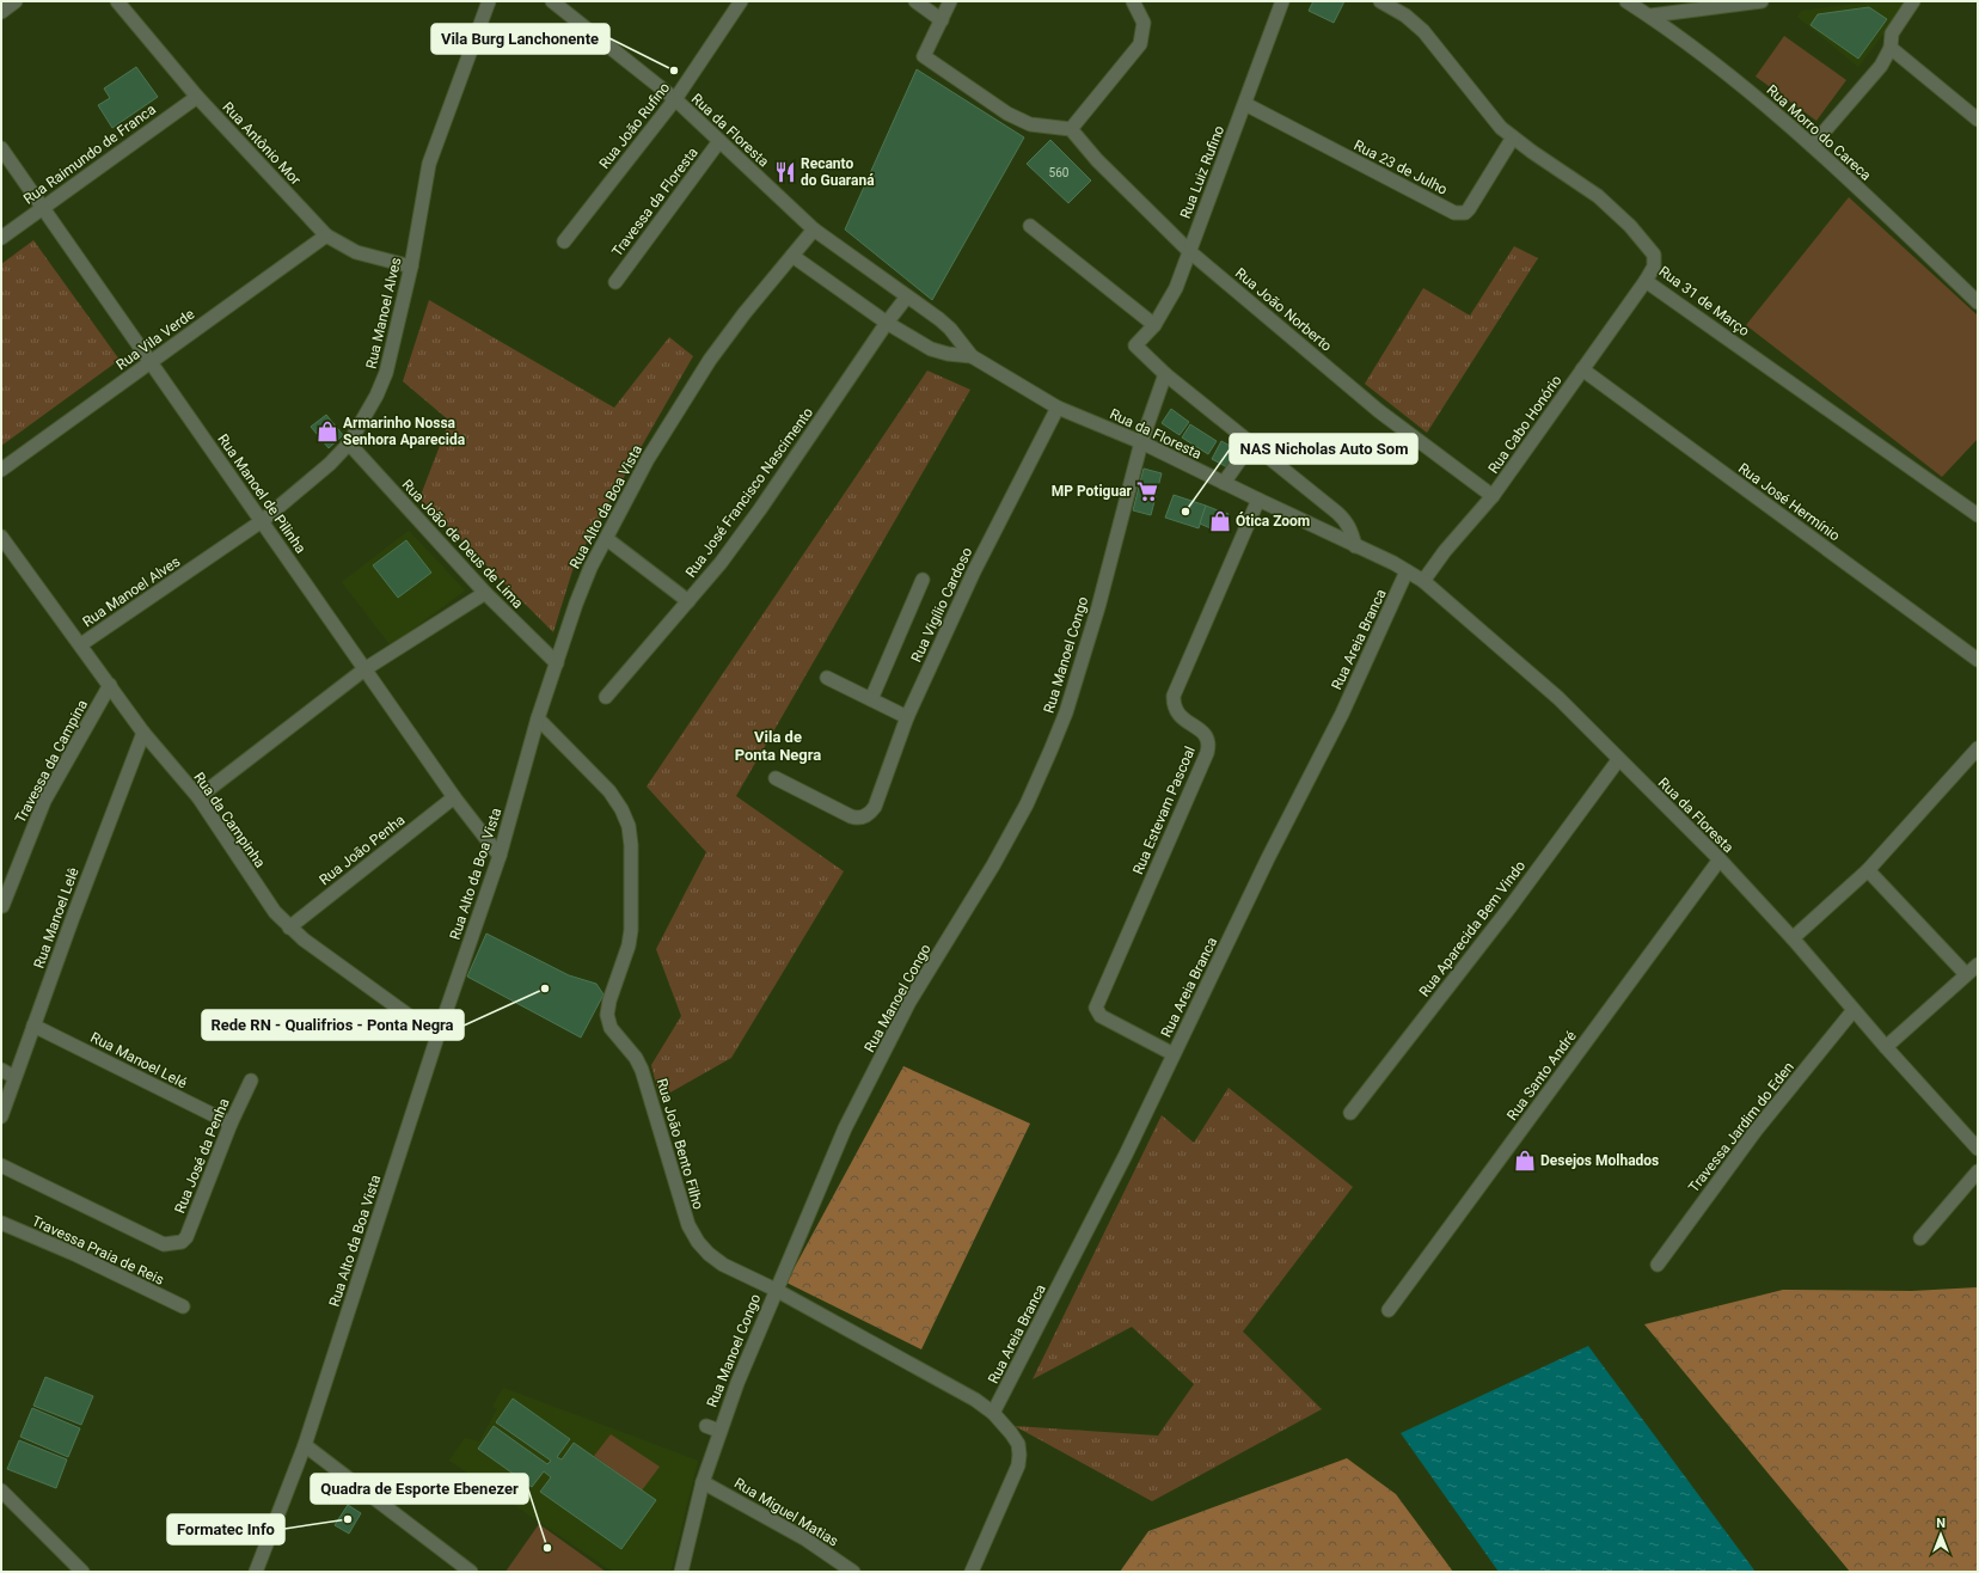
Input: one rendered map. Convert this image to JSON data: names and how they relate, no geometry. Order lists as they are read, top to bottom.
{
  "streets": {
    "street": [
      "Rua João Rufino",
      "Rua da Floresta",
      "Rua Morro do Careca",
      "Rua Antônio Mor",
      "Rua Raimundo de Franca",
      "Rua 23 de Julho",
      "Rua Luiz Rufino",
      "Travessa da Floresta",
      "Rua 31 de Março",
      "Rua João Norberto",
      "Rua Manoel Alves",
      "Rua Vila Verde",
      "Rua Cabo Honório",
      "Rua José Francisco Nascimento",
      "Rua Manoel de Pilinha",
      "Rua José Hermínio",
      "Rua Alto da Boa Vista",
      "Rua João de Deus de Lima",
      "Rua Vigílio Cardoso",
      "Rua Areia Branca",
      "Rua Manoel Congo",
      "Travessa da Campina",
      "Rua Estevam Pascoal",
      "Rua da Campinha",
      "Rua João Penha",
      "Rua Manoel Lelê",
      "Rua Aparecida Bem Vindo",
      "Rua Manoel Lelé",
      "Rua Santo André",
      "Travessa Jardim do Eden",
      "Rua João Bento Filho",
      "Rua José da Penha",
      "Travessa Praia de Reis",
      "Rua Miguel Matias"
    ]
  },
  "crossings": [
    ["Rua João Rufino", "Rua da Floresta"],
    ["Rua da Floresta", "Travessa da Floresta"],
    ["Rua da Floresta", "Rua Cabo Honório"],
    ["Rua da Floresta", "Rua José Francisco Nascimento"],
    ["Rua da Floresta", "Rua Alto da Boa Vista"],
    ["Rua da Floresta", "Rua Vigílio Cardoso"],
    ["Rua da Floresta", "Rua Areia Branca"],
    ["Rua da Floresta", "Rua Manoel Congo"],
    ["Rua da Floresta", "Rua Estevam Pascoal"],
    ["Rua da Floresta", "Rua Aparecida Bem Vindo"],
    ["Rua da Floresta", "Rua Santo André"],
    ["Rua da Floresta", "Travessa Jardim do Eden"],
    ["Rua Antônio Mor", "Rua Raimundo de Franca"],
    ["Rua Antônio Mor", "Rua Manoel Alves"],
    ["Rua Antônio Mor", "Rua Vila Verde"],
    ["Rua Raimundo de Franca", "Rua Manoel de Pilinha"],
    ["Rua 23 de Julho", "Rua Luiz Rufino"],
    ["Rua 23 de Julho", "Rua 31 de Março"],
    ["Rua Luiz Rufino", "Rua João Norberto"],
    ["Rua 31 de Março", "Rua Cabo Honório"],
    ["Rua João Norberto", "Rua Cabo Honório"],
    ["Rua Manoel Alves", "Rua Manoel de Pilinha"],
    ["Rua Manoel Alves", "Rua João de Deus de Lima"],
    ["Rua Manoel Alves", "Rua da Campinha"],
    ["Rua Vila Verde", "Rua Manoel de Pilinha"],
    ["Rua Cabo Honório", "Rua José Hermínio"],
    ["Rua Manoel de Pilinha", "Rua Alto da Boa Vista"],
    ["Rua Manoel de Pilinha", "Rua João Penha"],
    ["Rua Alto da Boa Vista", "Rua João de Deus de Lima"],
    ["Rua Alto da Boa Vista", "Rua da Campinha"],
    ["Rua Alto da Boa Vista", "Rua João Bento Filho"],
    ["Rua Areia Branca", "Rua Estevam Pascoal"],
    ["Rua Areia Branca", "Rua João Bento Filho"],
    ["Rua Manoel Congo", "Rua João Bento Filho"],
    ["Rua Manoel Congo", "Rua Miguel Matias"],
    ["Travessa da Campina", "Rua da Campinha"],
    ["Rua da Campinha", "Rua João Penha"],
    ["Rua da Campinha", "Rua Manoel Lelê"],
    ["Rua Manoel Lelê", "Rua Manoel Lelé"],
    ["Rua Manoel Lelé", "Rua José da Penha"]
  ],
  "districts": ["Vila de Ponta Negra"],
  "places": {
    "other": [
      "Vila Burg Lanchonente",
      "NAS Nicholas Auto Som",
      "Rede RN - Qualifrios - Ponta Negra",
      "Formatec Info",
      "Quadra de Esporte Ebenezer"
    ],
    "restaurant": ["Recanto do Guaraná"],
    "shop": ["Armarinho Nossa Senhora Aparecida", "Ótica Zoom", "Desejos Molhados"],
    "supermarket": ["MP Potiguar"]
  },
  "house_numbers": ["560"],
  "north": "top"
}
